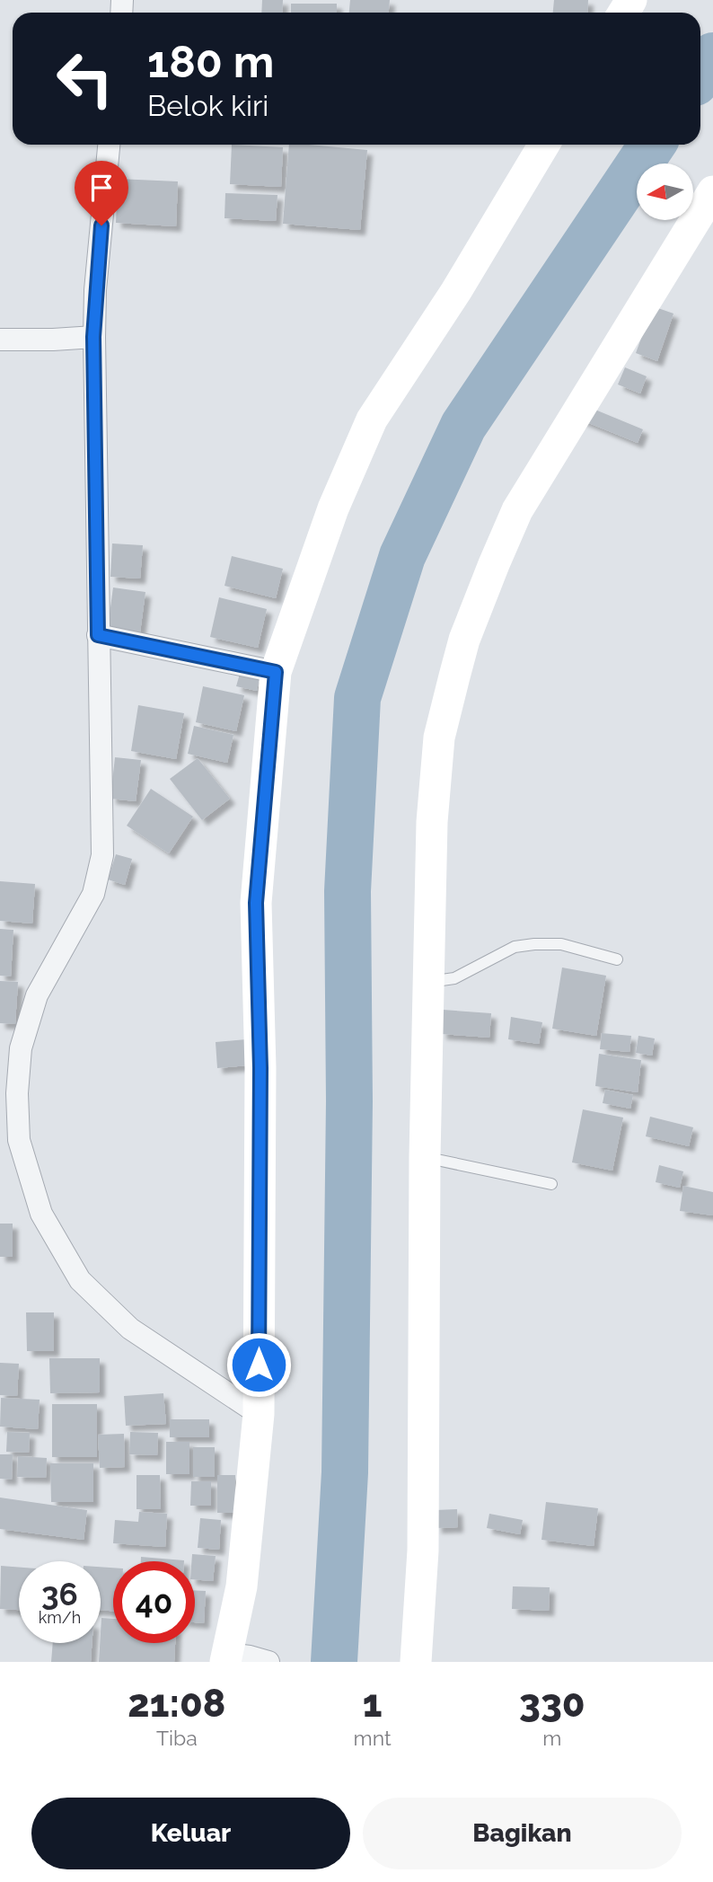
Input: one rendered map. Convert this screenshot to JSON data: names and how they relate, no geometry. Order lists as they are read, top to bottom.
{
  "north": "left",
  "page": {
    "turn": ["180 m", "Belok kiri"],
    "speed": "36 km/h",
    "limit": "40",
    "eta": [
      "21:08",
      "Tiba",
      "1",
      "mnt",
      "330",
      "m"
    ],
    "buttons": ["Keluar", "Bagikan"]
  }
}
